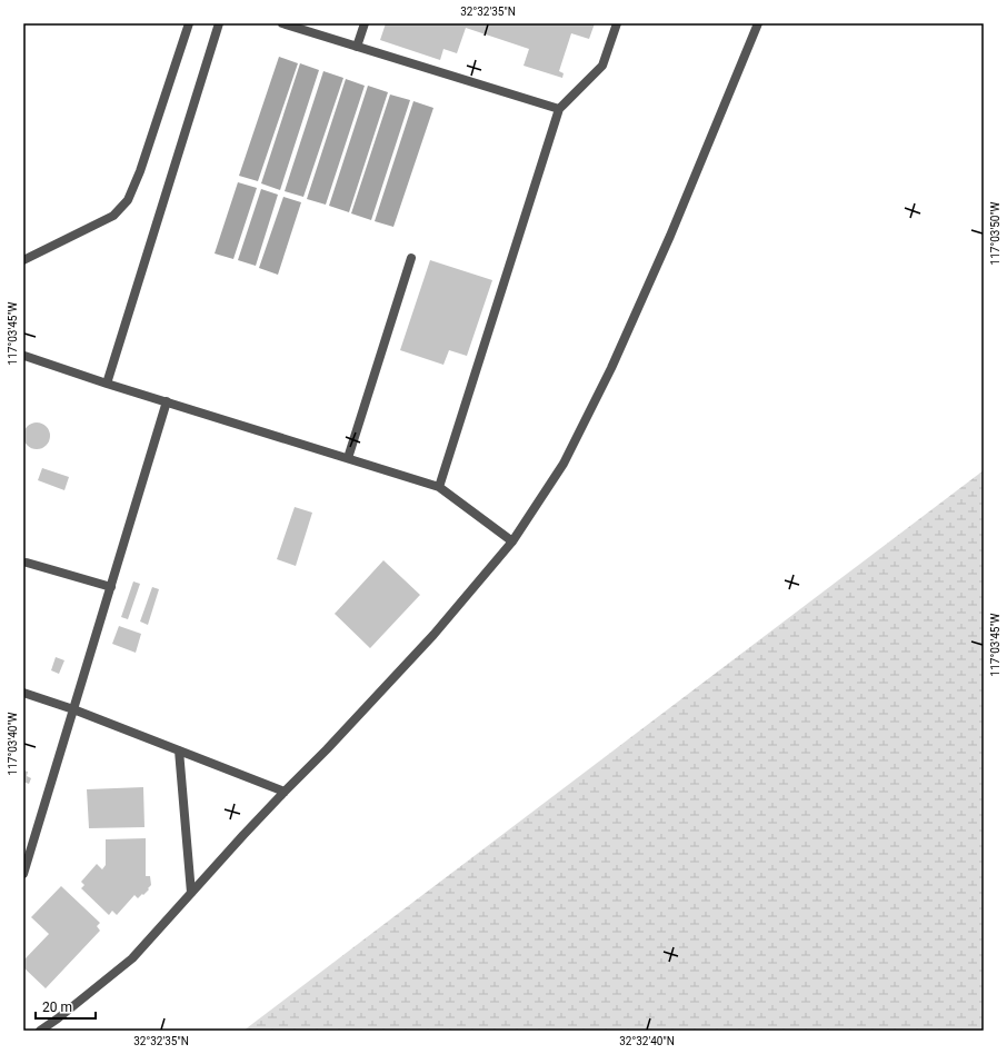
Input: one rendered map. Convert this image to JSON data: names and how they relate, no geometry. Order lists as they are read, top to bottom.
{
  "scale_bar": "20 m",
  "coordinates": [
    "32°32'35\"N",
    "117°03'50\"W",
    "117°03'45\"W",
    "117°03'40\"W",
    "32°32'40\"N"
  ]
}
